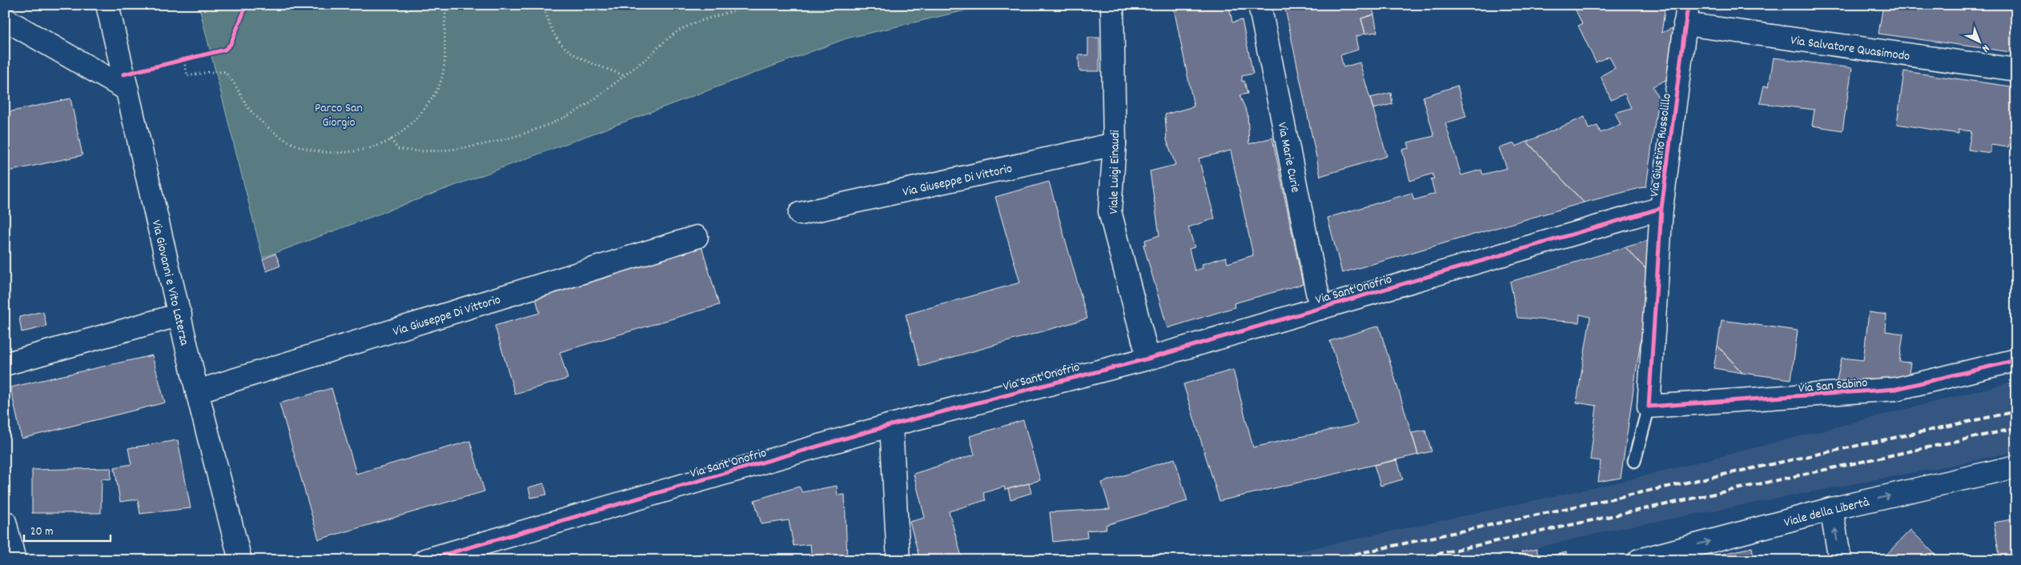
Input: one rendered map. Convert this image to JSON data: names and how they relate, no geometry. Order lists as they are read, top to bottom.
{
  "streets": {
    "street": [
      "Via Salvatore Quasimodo",
      "Via Giustino Russolillo",
      "Via Marie Curie",
      "Viale Luigi Einaudi",
      "Via Giuseppe Di Vittorio",
      "Via Giovanni e Vito Laterza",
      "Via Sant'Onofrio",
      "Via San Sabino",
      "Viale della Libertà"
    ]
  },
  "crossings": [
    ["Via Salvatore Quasimodo", "Via Giustino Russolillo"],
    ["Via Giustino Russolillo", "Via Sant'Onofrio"],
    ["Via Giustino Russolillo", "Via San Sabino"],
    ["Via Marie Curie", "Via Sant'Onofrio"],
    ["Viale Luigi Einaudi", "Via Giuseppe Di Vittorio"],
    ["Viale Luigi Einaudi", "Via Sant'Onofrio"],
    ["Via Giuseppe Di Vittorio", "Via Giovanni e Vito Laterza"]
  ],
  "one_way": ["Viale della Libertà"],
  "parks": ["Parco San Giorgio"],
  "scale_bar": "20 m",
  "north": "bottom right"
}
